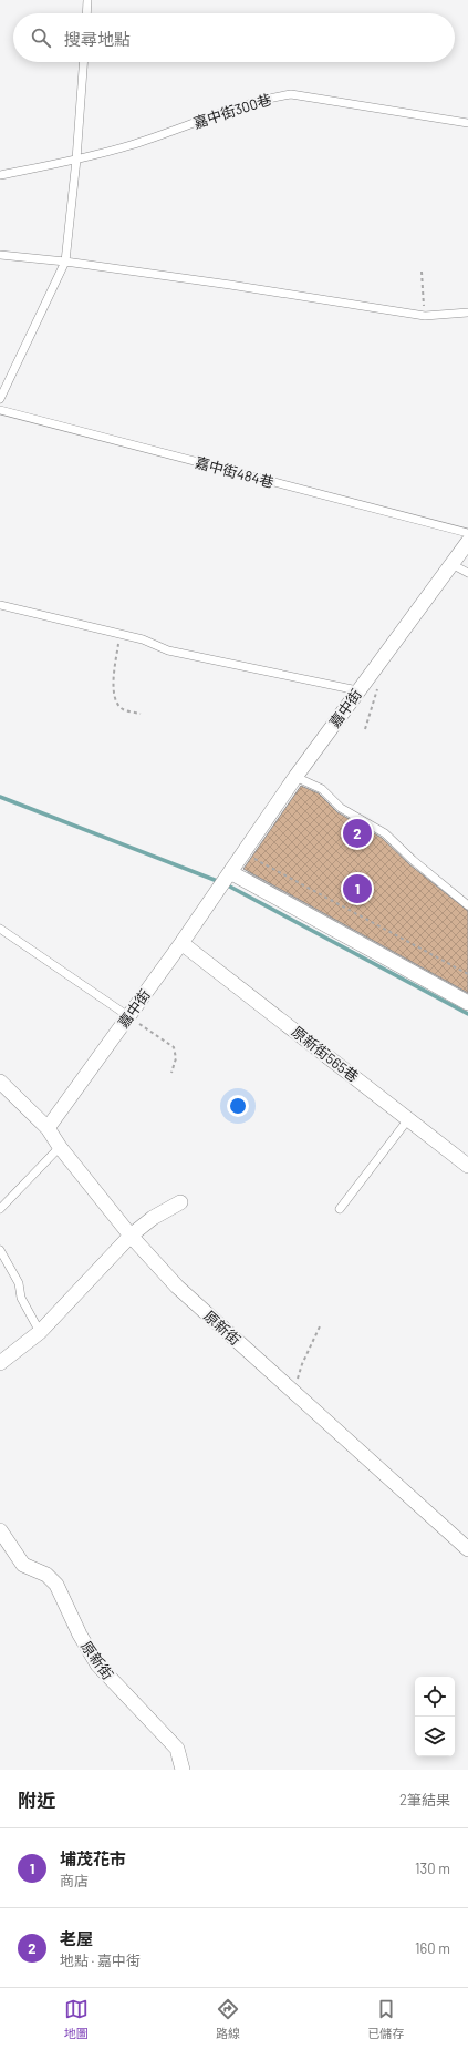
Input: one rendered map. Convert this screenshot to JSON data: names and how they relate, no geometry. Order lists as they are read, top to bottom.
{
  "streets": {
    "street": ["嘉中街", "原新街565巷", "原新街"],
    "lane": ["嘉中街300巷", "嘉中街484巷"]
  },
  "crossings": [
    ["嘉中街", "原新街565巷"],
    ["嘉中街", "原新街"]
  ],
  "page": {
    "search": "搜尋地點",
    "pins": ["2", "1"],
    "heading": ["附近", "2筆結果"],
    "list": [
      {
        "mark": "1",
        "name": "埔茂花市",
        "note": "商店",
        "value": "130 m"
      },
      {
        "mark": "2",
        "name": "老屋",
        "note": "地點 · 嘉中街",
        "value": "160 m"
      }
    ],
    "nav": ["地圖", "路線", "已儲存"]
  }
}
